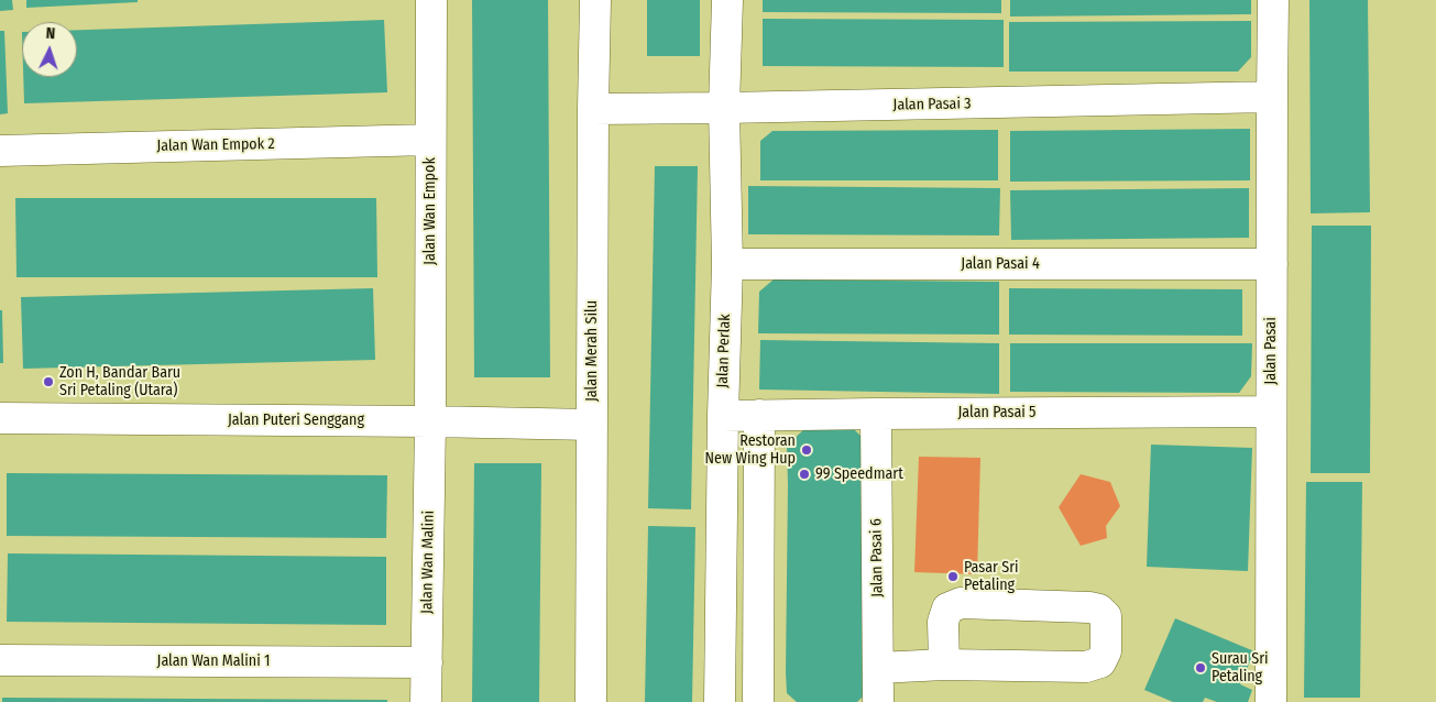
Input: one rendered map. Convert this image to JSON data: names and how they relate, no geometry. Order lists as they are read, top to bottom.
{
  "streets": {
    "street": [
      "Jalan Pasai 3",
      "Jalan Wan Empok 2",
      "Jalan Wan Empok",
      "Jalan Pasai 4",
      "Jalan Merah Silu",
      "Jalan Perlak",
      "Jalan Pasai",
      "Jalan Pasai 5",
      "Jalan Puteri Senggang",
      "Jalan Pasai 6",
      "Jalan Wan Malini",
      "Jalan Wan Malini 1"
    ]
  },
  "crossings": [
    ["Jalan Pasai 3", "Jalan Merah Silu"],
    ["Jalan Pasai 3", "Jalan Perlak"],
    ["Jalan Pasai 3", "Jalan Pasai"],
    ["Jalan Wan Empok 2", "Jalan Wan Empok"],
    ["Jalan Wan Empok", "Jalan Puteri Senggang"],
    ["Jalan Wan Empok", "Jalan Wan Malini"],
    ["Jalan Pasai 4", "Jalan Perlak"],
    ["Jalan Pasai 4", "Jalan Pasai"],
    ["Jalan Merah Silu", "Jalan Puteri Senggang"],
    ["Jalan Perlak", "Jalan Pasai 5"],
    ["Jalan Pasai", "Jalan Pasai 5"],
    ["Jalan Pasai 5", "Jalan Pasai 6"],
    ["Jalan Puteri Senggang", "Jalan Wan Malini"],
    ["Jalan Wan Malini", "Jalan Wan Malini 1"]
  ],
  "places": [
    "Zon H, Bandar Baru Sri Petaling (Utara)",
    "Restoran New Wing Hup",
    "99 Speedmart",
    "Pasar Sri Petaling",
    "Surau Sri Petaling"
  ],
  "north": "top"
}
